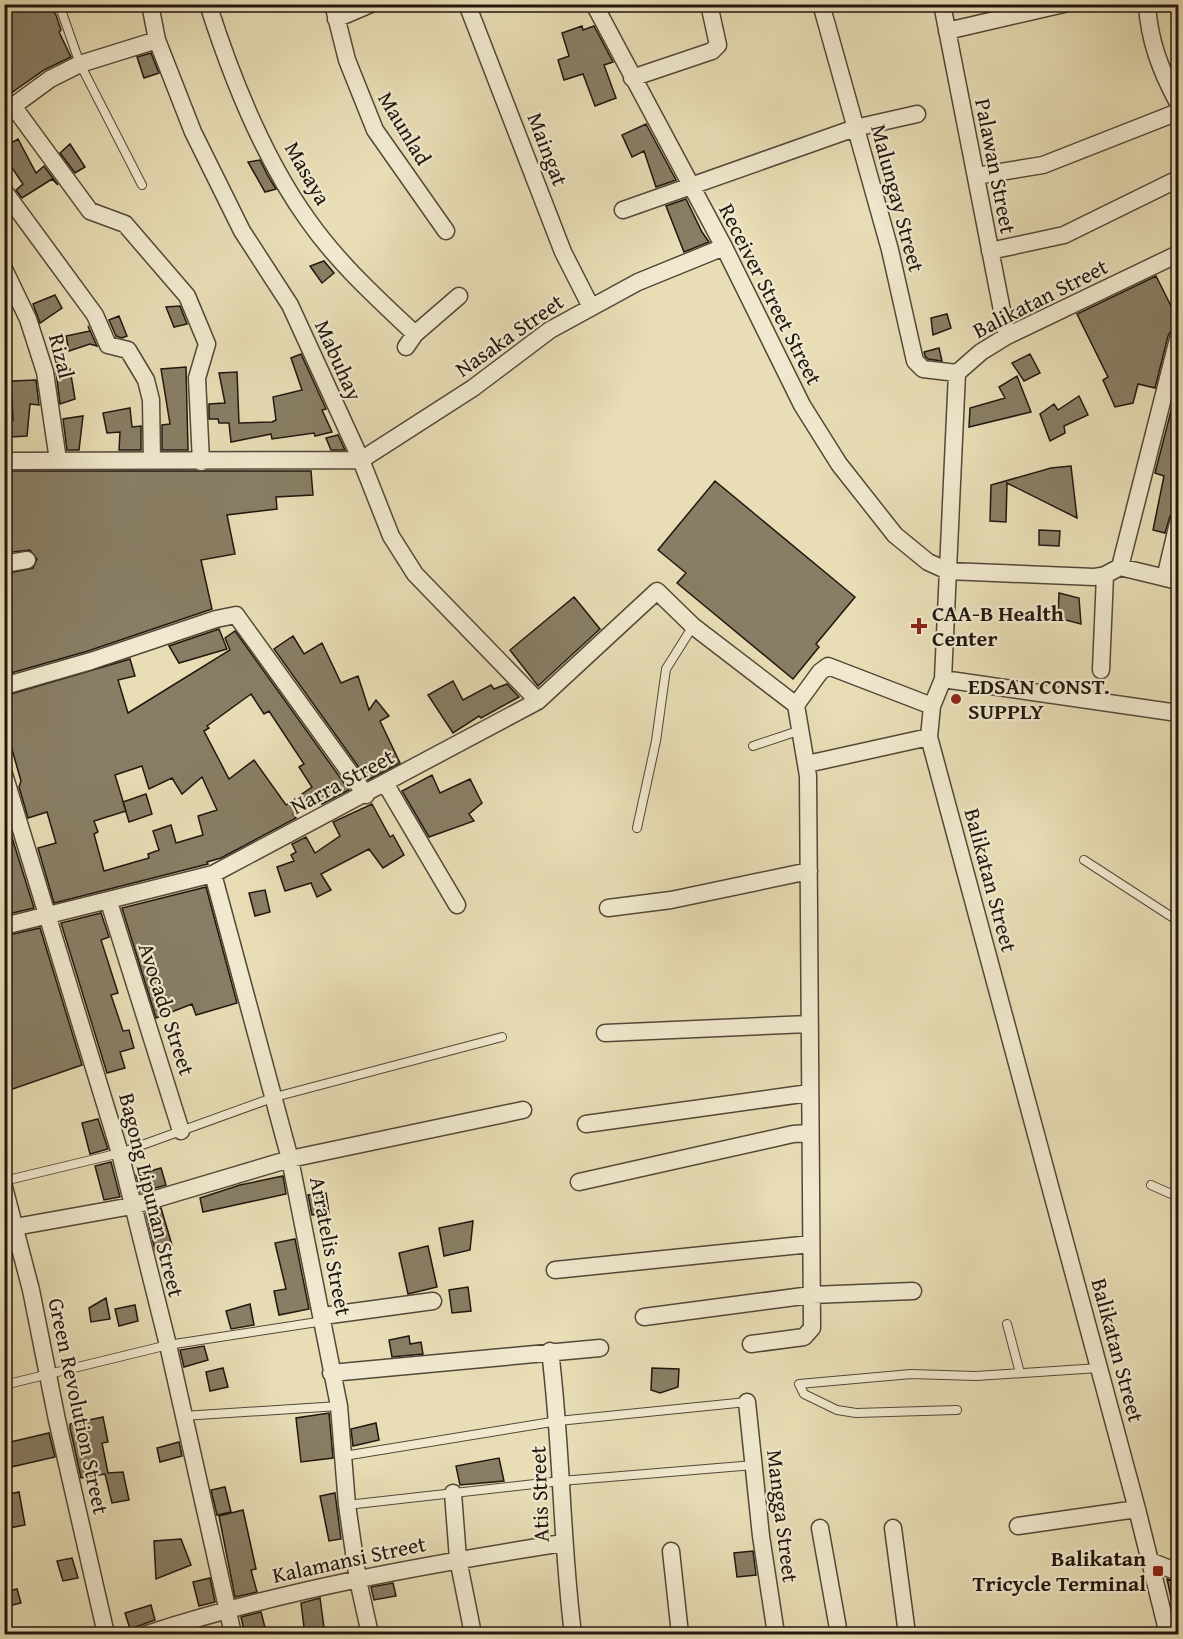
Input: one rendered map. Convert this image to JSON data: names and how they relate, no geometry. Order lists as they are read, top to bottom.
{
  "streets": {
    "street": [
      "Maunlad",
      "Maingat",
      "Palawan Street",
      "Masaya",
      "Malungay Street",
      "Receiver Street Street",
      "Balikatan Street",
      "Nasaka Street",
      "Rizal",
      "Mabuhay",
      "Narra Street",
      "Avocado Street",
      "Bagong Lipunan Street",
      "Arratelis Street",
      "Green Revolution Street",
      "Atis Street",
      "Mangga Street",
      "Kalamansi Street"
    ]
  },
  "crossings": [
    ["Maingat", "Nasaka Street"],
    ["Palawan Street", "Balikatan Street"],
    ["Malungay Street", "Balikatan Street"],
    ["Receiver Street Street", "Balikatan Street"],
    ["Receiver Street Street", "Nasaka Street"],
    ["Nasaka Street", "Mabuhay"],
    ["Mabuhay", "Narra Street"],
    ["Narra Street", "Avocado Street"],
    ["Narra Street", "Bagong Lipunan Street"],
    ["Narra Street", "Arratelis Street"],
    ["Bagong Lipunan Street", "Kalamansi Street"],
    ["Arratelis Street", "Kalamansi Street"],
    ["Atis Street", "Kalamansi Street"]
  ],
  "places": {
    "health": ["CAA-B Health Center"],
    "other": ["EDSAN CONST. SUPPLY"],
    "transit": ["Balikatan Tricycle Terminal"]
  }
}
